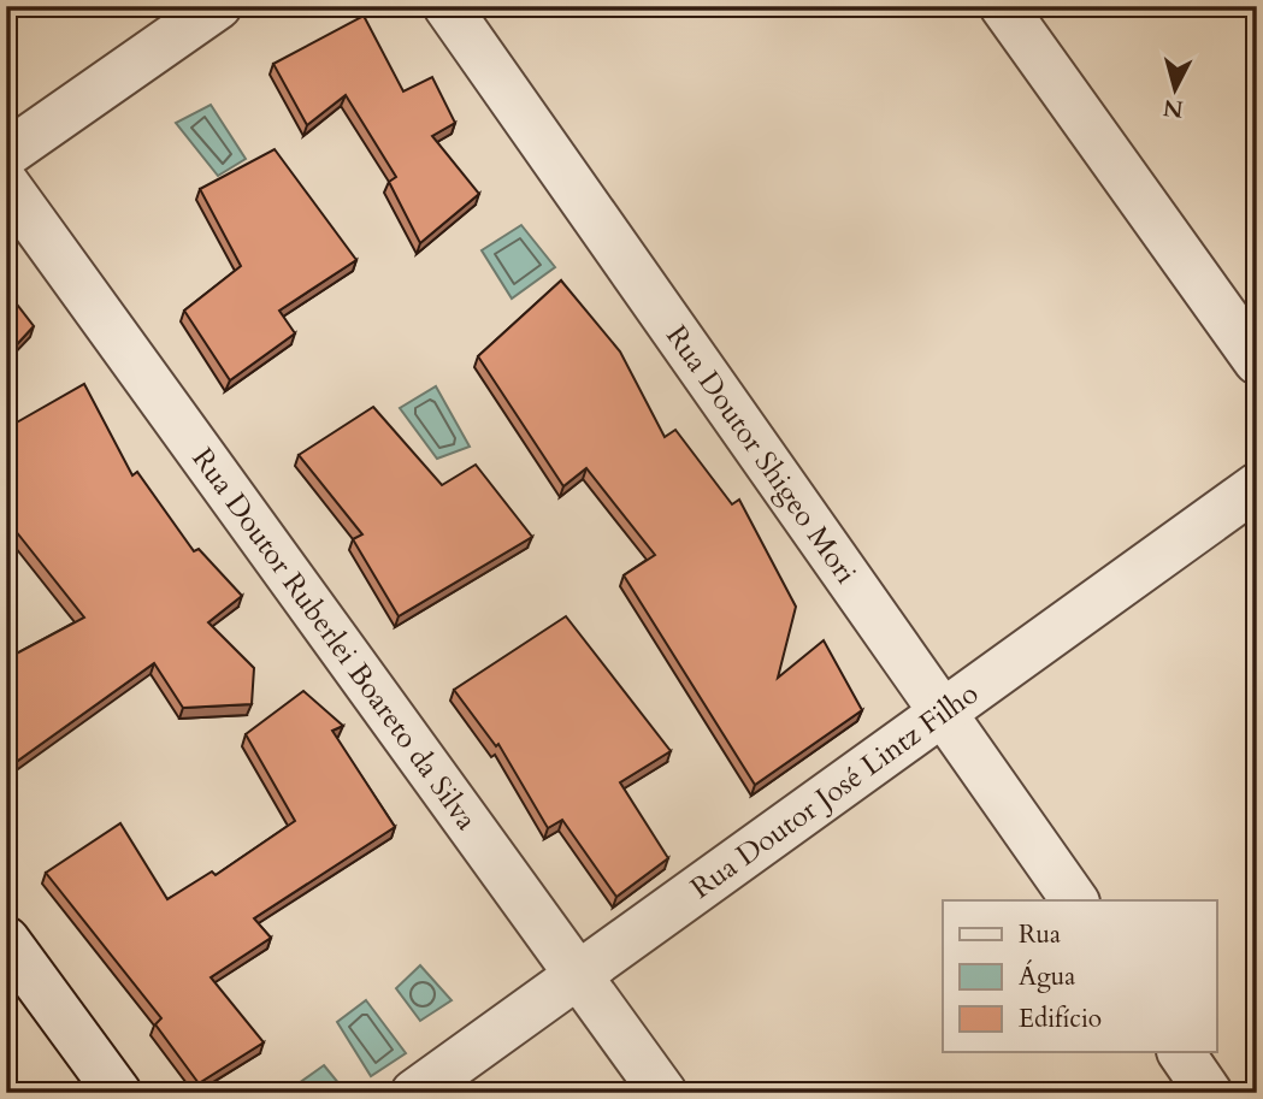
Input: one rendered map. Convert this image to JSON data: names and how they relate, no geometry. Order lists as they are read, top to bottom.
{
  "streets": {
    "street": ["Rua Doutor Shigeo Mori", "Rua Doutor Ruberlei Boareto da Silva", "Rua Doutor José Lintz Filho"]
  },
  "crossings": [
    ["Rua Doutor Shigeo Mori", "Rua Doutor José Lintz Filho"],
    ["Rua Doutor Ruberlei Boareto da Silva", "Rua Doutor José Lintz Filho"]
  ],
  "legend": ["Rua", "Água", "Edifício"],
  "north": "bottom"
}
